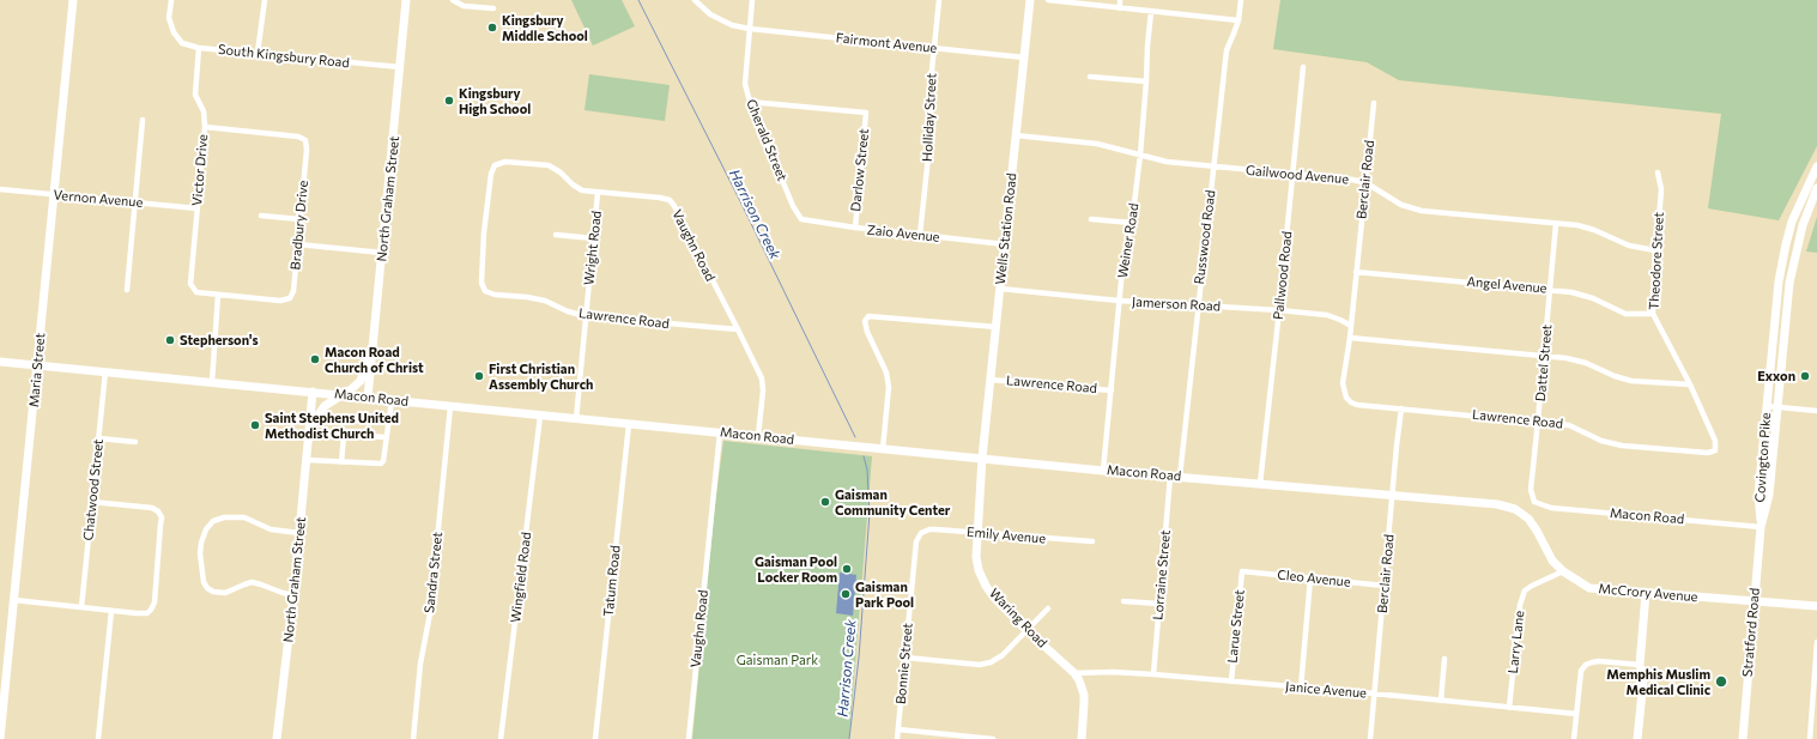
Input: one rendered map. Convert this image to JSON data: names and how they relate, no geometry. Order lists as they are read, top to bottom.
{
  "streets": {
    "main road": [
      "North Graham Street",
      "Wells Station Road",
      "Maria Street",
      "Macon Road",
      "Covington Pike",
      "McCrory Avenue",
      "Waring Road",
      "Stratford Road"
    ],
    "street": [
      "Fairmont Avenue",
      "South Kingsbury Road",
      "Holliday Street",
      "Gherald Street",
      "Victor Drive",
      "Darlow Street",
      "Gailwood Avenue",
      "Berclair Road",
      "Vernon Avenue",
      "Bradbury Drive",
      "Zaio Avenue",
      "Russwood Road",
      "Weiner Road",
      "Vaughn Road",
      "Wright Road",
      "Theodore Street",
      "Pallwood Road",
      "Angel Avenue",
      "Jamerson Road",
      "Lawrence Road",
      "Dattel Street",
      "Chatwood Street",
      "Emily Avenue",
      "Sandra Street",
      "Lorraine Street",
      "Wingfield Road",
      "Cleo Avenue",
      "Tatum Road",
      "Larue Street",
      "Larry Lane",
      "Bonnie Street",
      "Janice Avenue"
    ]
  },
  "crossings": [
    ["Fairmont Avenue", "Holliday Street"],
    ["Fairmont Avenue", "Gherald Street"],
    ["Fairmont Avenue", "Wells Station Road"],
    ["South Kingsbury Road", "Victor Drive"],
    ["South Kingsbury Road", "North Graham Street"],
    ["Holliday Street", "Zaio Avenue"],
    ["Gherald Street", "Darlow Street"],
    ["Gherald Street", "Zaio Avenue"],
    ["Victor Drive", "Vernon Avenue"],
    ["Victor Drive", "Bradbury Drive"],
    ["Darlow Street", "Zaio Avenue"],
    ["Gailwood Avenue", "Berclair Road"],
    ["Gailwood Avenue", "Wells Station Road"],
    ["Gailwood Avenue", "Russwood Road"],
    ["Gailwood Avenue", "Weiner Road"],
    ["Gailwood Avenue", "Theodore Street"],
    ["Gailwood Avenue", "Pallwood Road"],
    ["Gailwood Avenue", "Dattel Street"],
    ["Berclair Road", "Angel Avenue"],
    ["Berclair Road", "Jamerson Road"],
    ["Berclair Road", "Lawrence Road"],
    ["Berclair Road", "Macon Road"],
    ["Berclair Road", "Cleo Avenue"],
    ["Berclair Road", "Janice Avenue"],
    ["Vernon Avenue", "Maria Street"],
    ["North Graham Street", "Macon Road"],
    ["Wells Station Road", "Zaio Avenue"],
    ["Wells Station Road", "Jamerson Road"],
    ["Wells Station Road", "Lawrence Road"],
    ["Wells Station Road", "Macon Road"],
    ["Wells Station Road", "Waring Road"],
    ["Russwood Road", "Jamerson Road"],
    ["Russwood Road", "Macon Road"],
    ["Weiner Road", "Jamerson Road"],
    ["Weiner Road", "Lawrence Road"],
    ["Weiner Road", "Macon Road"],
    ["Vaughn Road", "Wright Road"],
    ["Vaughn Road", "Lawrence Road"],
    ["Vaughn Road", "Macon Road"],
    ["Wright Road", "Lawrence Road"],
    ["Wright Road", "Macon Road"],
    ["Theodore Street", "Angel Avenue"],
    ["Theodore Street", "Lawrence Road"],
    ["Pallwood Road", "Jamerson Road"],
    ["Pallwood Road", "Macon Road"],
    ["Angel Avenue", "Dattel Street"],
    ["Lawrence Road", "Dattel Street"],
    ["Dattel Street", "Macon Road"],
    ["Maria Street", "Macon Road"],
    ["Macon Road", "Covington Pike"],
    ["Macon Road", "Chatwood Street"],
    ["Macon Road", "Sandra Street"],
    ["Macon Road", "Lorraine Street"],
    ["Macon Road", "Wingfield Road"],
    ["Macon Road", "Tatum Road"],
    ["Macon Road", "McCrory Avenue"],
    ["Macon Road", "Waring Road"],
    ["Macon Road", "Stratford Road"],
    ["Covington Pike", "Stratford Road"],
    ["Emily Avenue", "Waring Road"],
    ["Emily Avenue", "Bonnie Street"],
    ["Lorraine Street", "Janice Avenue"],
    ["Cleo Avenue", "Larue Street"],
    ["McCrory Avenue", "Stratford Road"],
    ["McCrory Avenue", "Larry Lane"],
    ["Waring Road", "Janice Avenue"],
    ["Larue Street", "Janice Avenue"],
    ["Larry Lane", "Janice Avenue"]
  ],
  "water": ["Harrison Creek"],
  "parks": ["Gaisman Park"],
  "places": [
    "Kingsbury Middle School",
    "Kingsbury High School",
    "Stepherson's",
    "Macon Road Church of Christ",
    "First Christian Assembly Church",
    "Exxon",
    "Saint Stephens United Methodist Church",
    "Gaisman Community Center",
    "Gaisman Pool Locker Room",
    "Gaisman Park Pool",
    "Memphis Muslim Medical Clinic"
  ]
}
